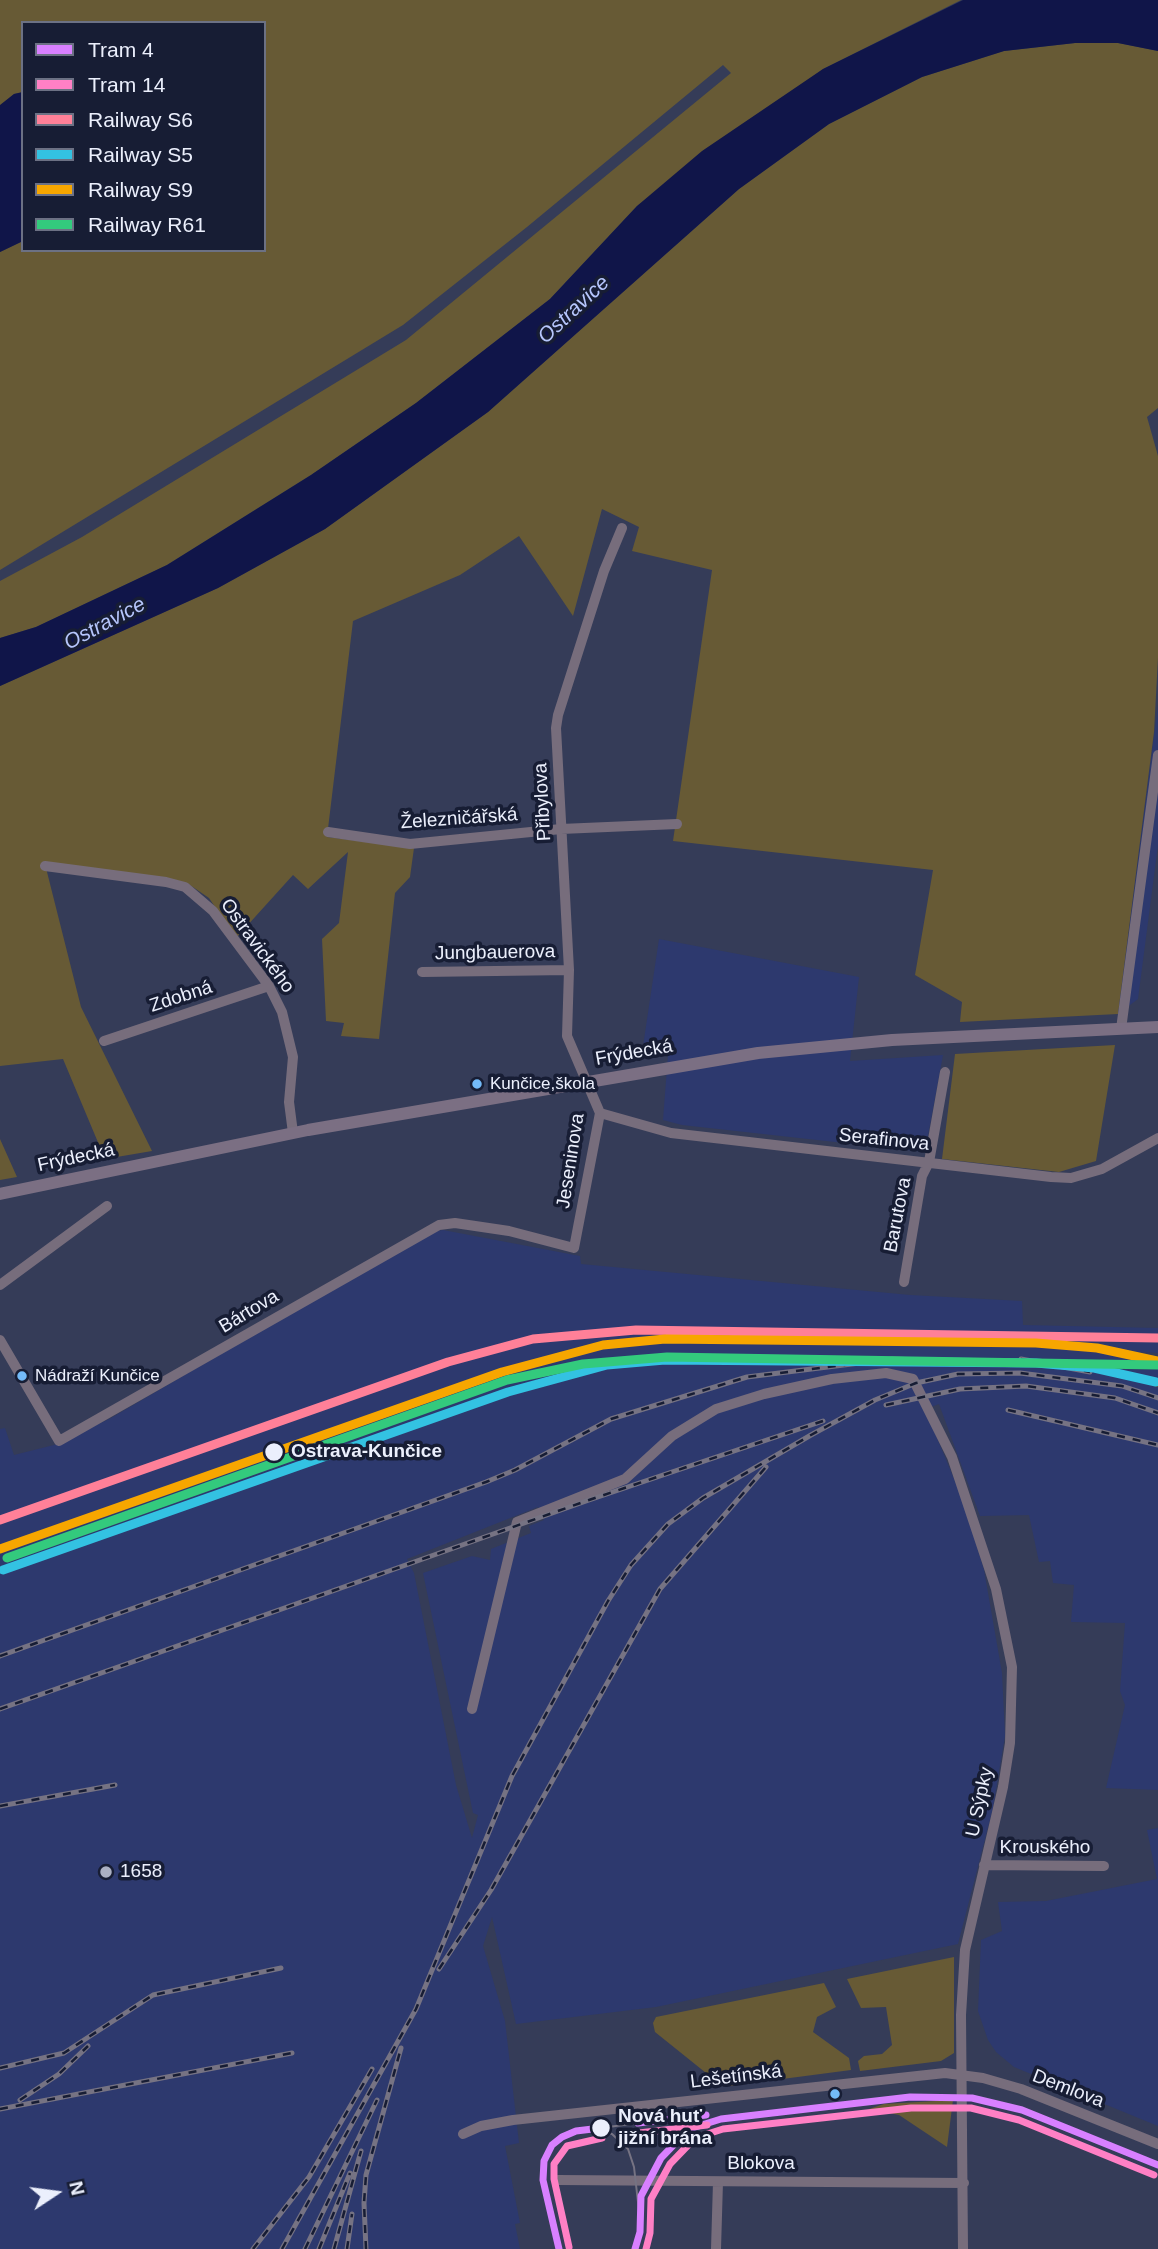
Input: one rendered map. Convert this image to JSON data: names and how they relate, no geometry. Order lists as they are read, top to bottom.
{
  "streets": {
    "main road": ["Frýdecká"],
    "street": [
      "Přibylova",
      "Železničářská",
      "Ostravického",
      "Jungbauerova",
      "Zdobná",
      "Serafinova",
      "Jeseninova",
      "Barutova",
      "Bártova",
      "U Sýpky",
      "Krouského",
      "Lešetínská",
      "Demlova",
      "Blokova"
    ]
  },
  "crossings": [
    ["Přibylova", "Železničářská"],
    ["Přibylova", "Jungbauerova"],
    ["Přibylova", "Frýdecká"],
    ["Přibylova", "Jeseninova"],
    ["Ostravického", "Zdobná"],
    ["Ostravického", "Frýdecká"],
    ["Frýdecká", "Jeseninova"],
    ["Serafinova", "Jeseninova"],
    ["Serafinova", "Barutova"],
    ["Jeseninova", "Bártova"],
    ["U Sýpky", "Krouského"],
    ["U Sýpky", "Lešetínská"],
    ["U Sýpky", "Demlova"],
    ["U Sýpky", "Blokova"],
    ["Lešetínská", "Demlova"]
  ],
  "water": ["Ostravice"],
  "places": [
    "Kunčice,škola",
    "Nádraží Kunčice",
    "Ostrava-Kunčice",
    "1658",
    "Nová huť jižní brána"
  ],
  "lines": [
    "rail line S6",
    "rail line S9",
    "rail line R61",
    "rail line S5",
    "tram line 4",
    "tram line 14"
  ],
  "legend": [
    "Tram 4",
    "Tram 14",
    "Railway S6",
    "Railway S5",
    "Railway S9",
    "Railway R61"
  ],
  "north": "right"
}
